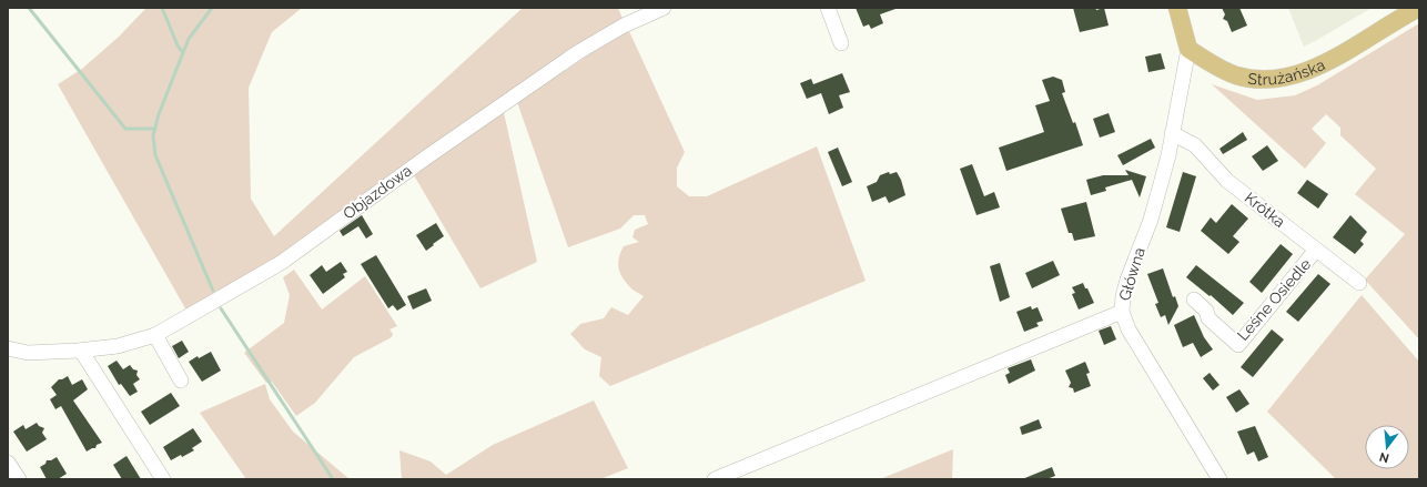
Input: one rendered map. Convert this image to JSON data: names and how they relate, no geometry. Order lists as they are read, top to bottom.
{
  "streets": {
    "main road": ["Strużańska"],
    "street": [
      "Objazdowa",
      "Krótka",
      "Główna",
      "Leśne Osiedle"
    ]
  },
  "crossings": [
    ["Strużańska", "Główna"],
    ["Krótka", "Główna"],
    ["Krótka", "Leśne Osiedle"]
  ],
  "north": "bottom"
}
